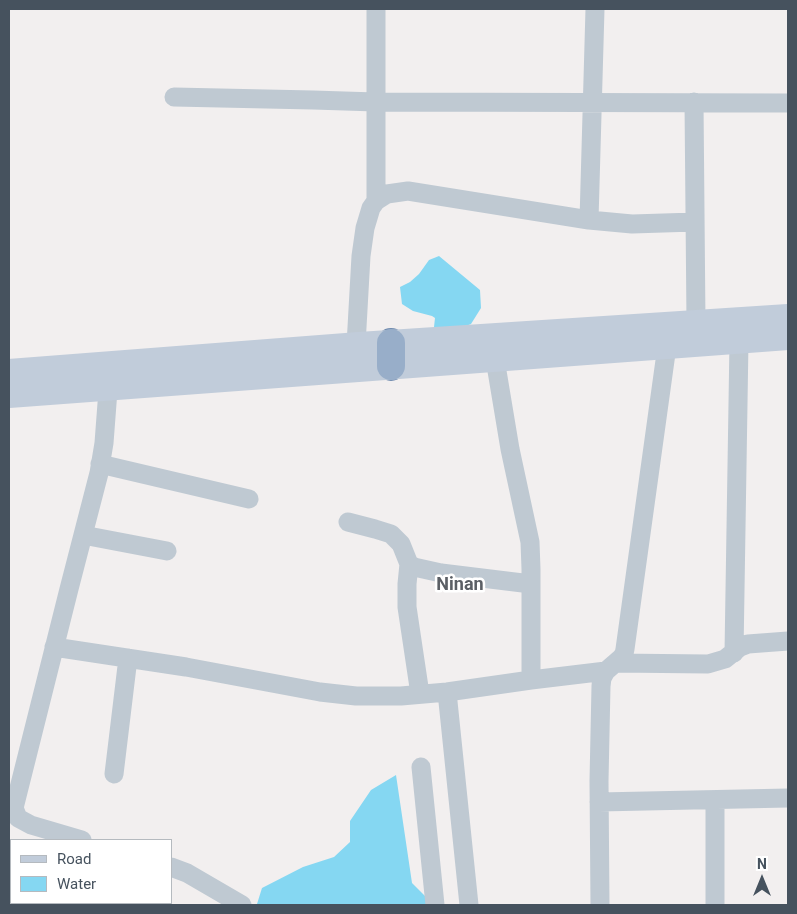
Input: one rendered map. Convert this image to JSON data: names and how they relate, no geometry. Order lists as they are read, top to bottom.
{
  "districts": ["Ninan"],
  "legend": ["Road", "Water"],
  "north": "top"
}
